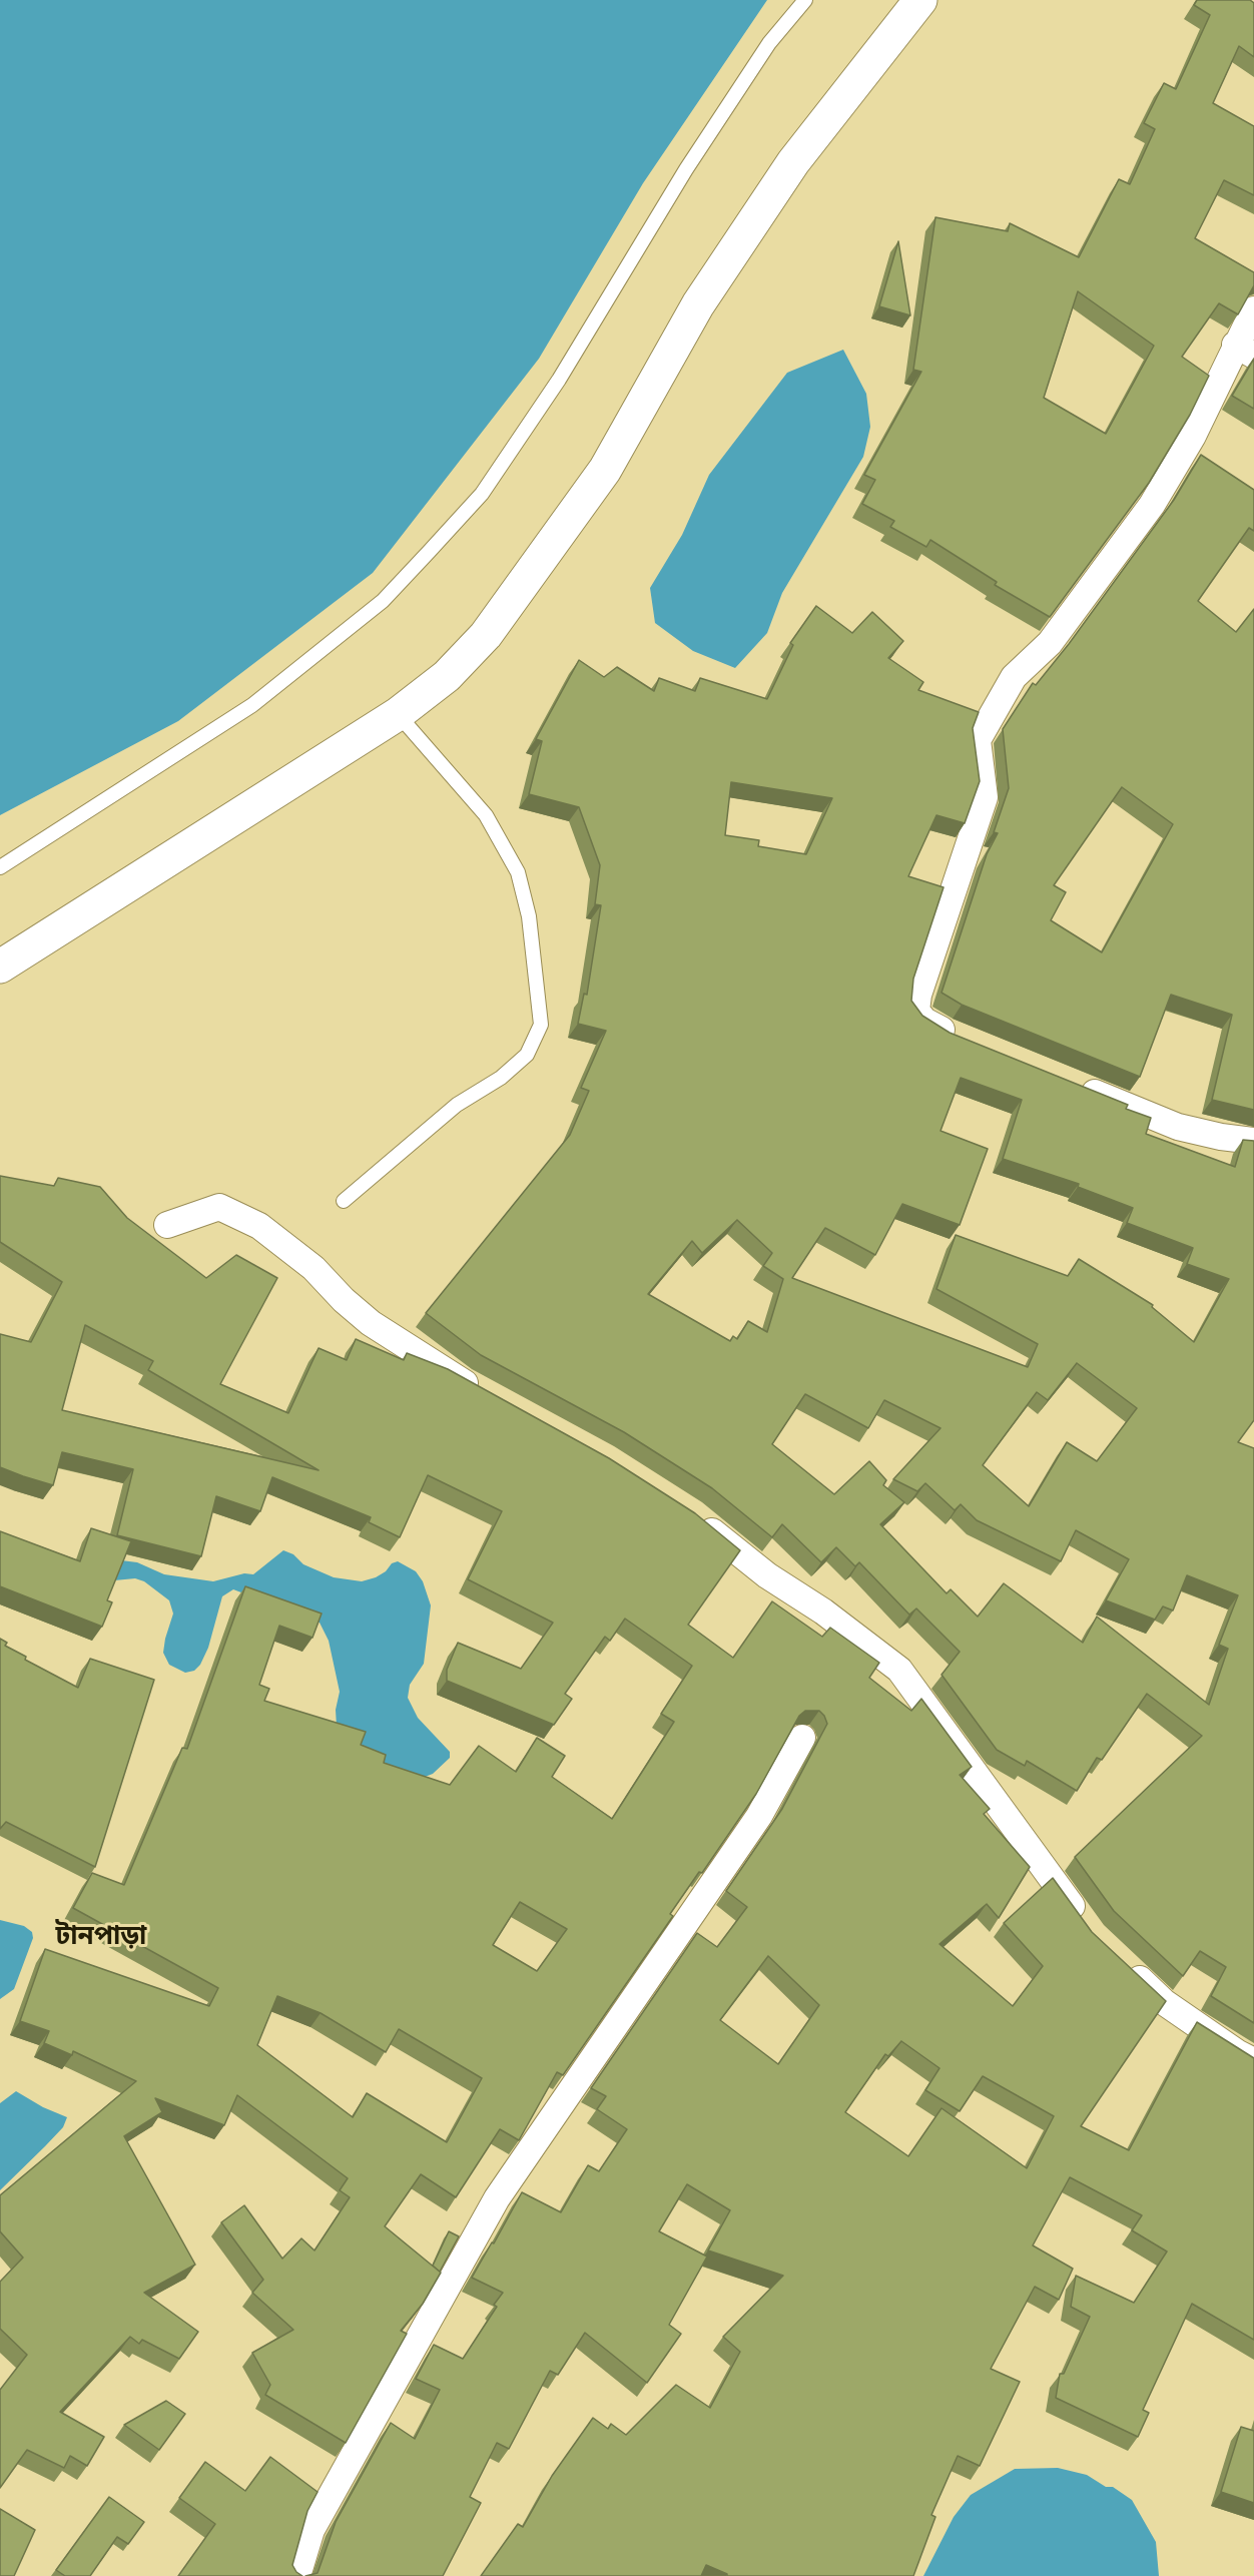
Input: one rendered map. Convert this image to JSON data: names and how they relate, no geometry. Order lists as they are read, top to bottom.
{
  "districts": ["টানপাড়া"]
}
